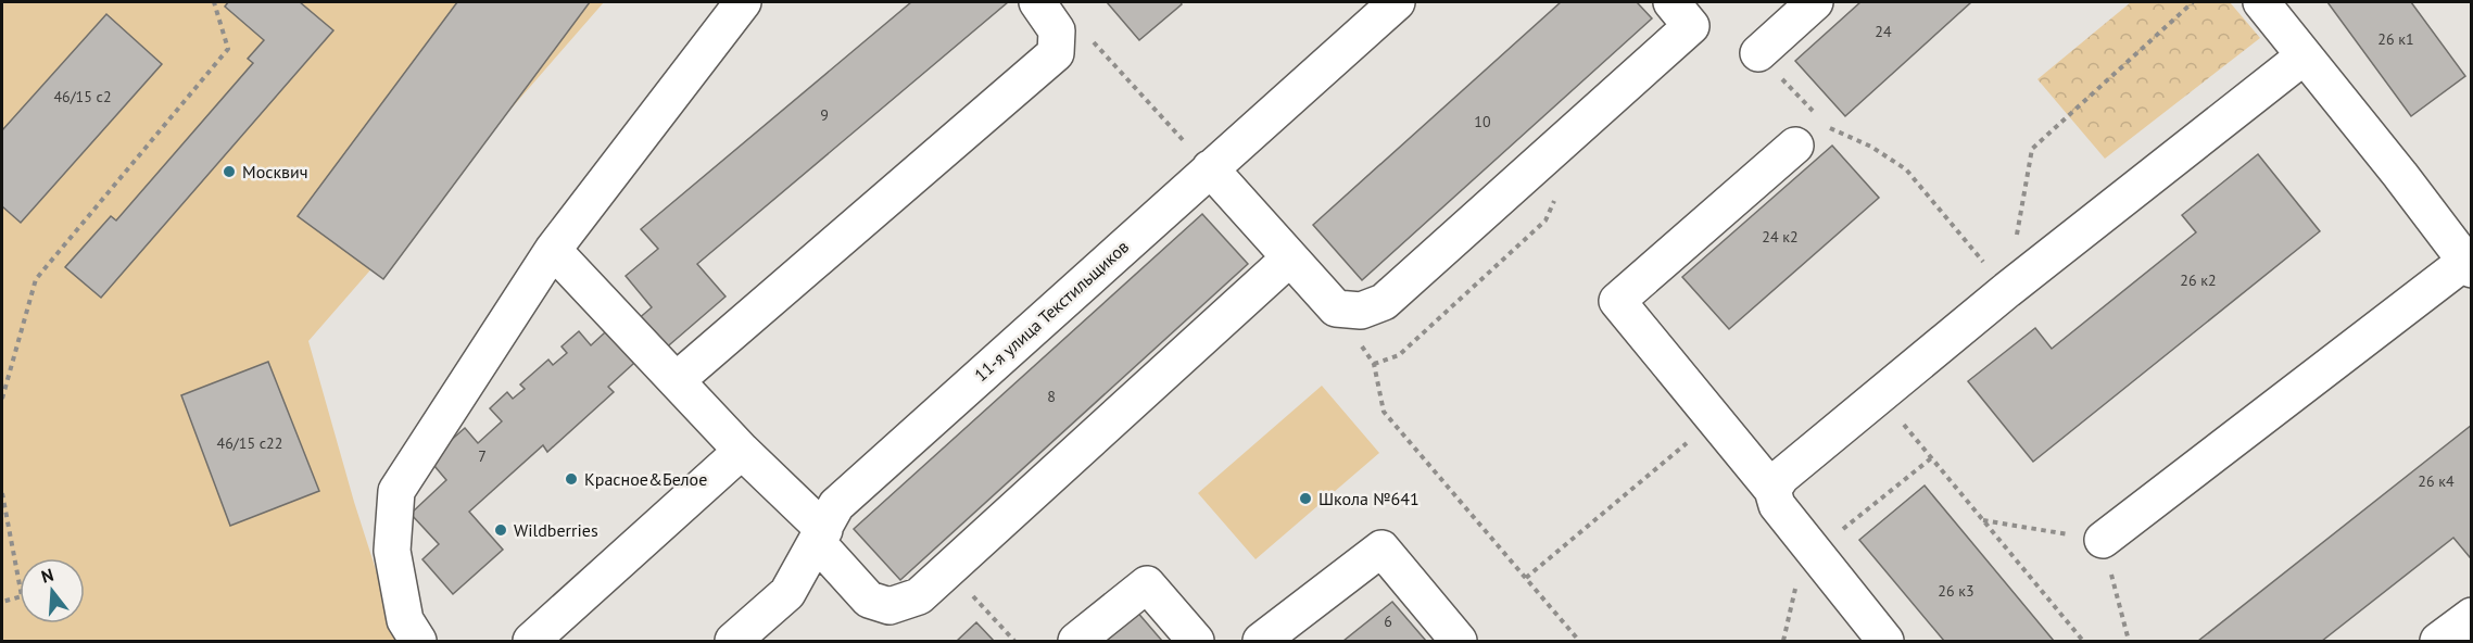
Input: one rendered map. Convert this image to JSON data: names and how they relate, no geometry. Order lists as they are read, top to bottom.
{
  "streets": {
    "street": ["11-я улица Текстильщиков"]
  },
  "places": [
    "Москвич",
    "Красное&Белое",
    "Школа №641",
    "Wildberries"
  ],
  "house_numbers": [
    "24",
    "26 к1",
    "46/15 с2",
    "9",
    "10",
    "24 к2",
    "26 к2",
    "8",
    "46/15 с22",
    "7",
    "26 к4",
    "26 к3",
    "6"
  ],
  "north": "top"
}
